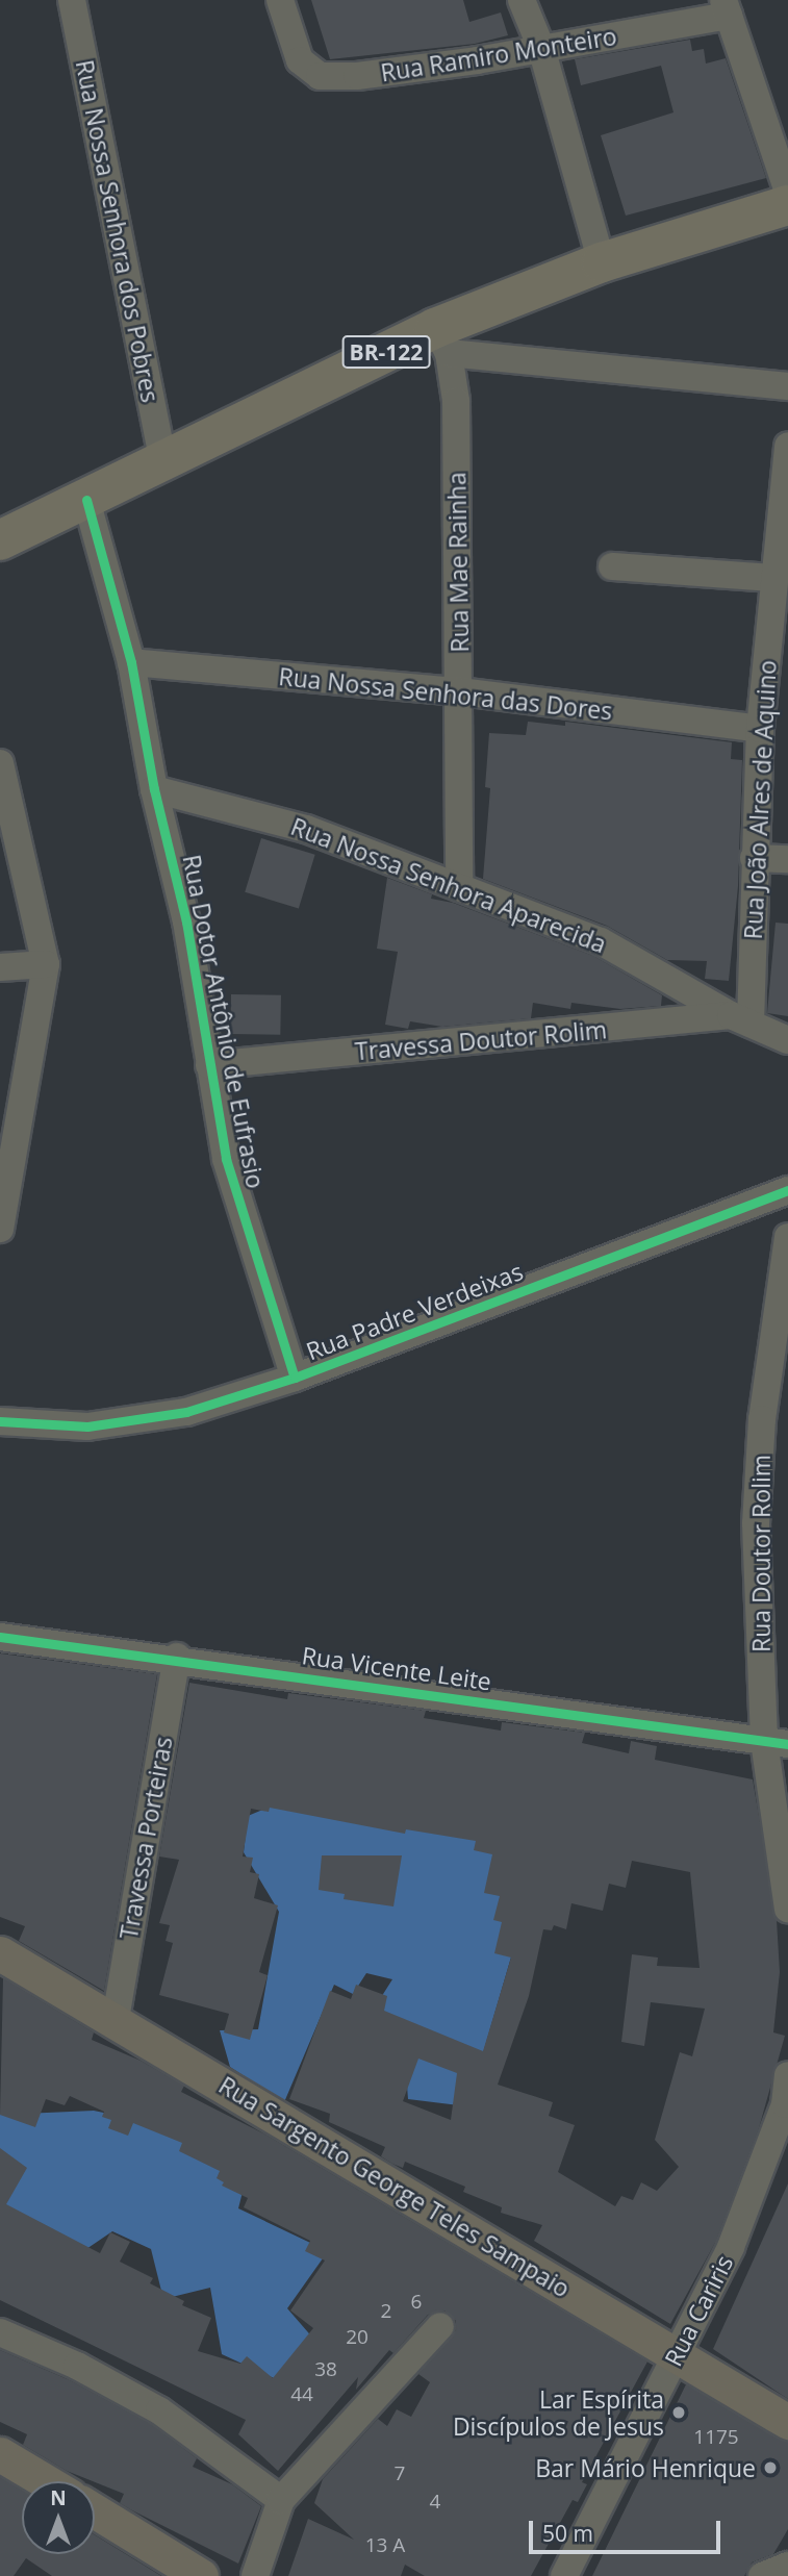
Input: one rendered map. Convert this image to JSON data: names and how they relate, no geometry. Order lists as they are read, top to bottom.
{
  "streets": {
    "highway": ["BR-122"],
    "main road": ["Rua Sargento George Teles Sampaio"],
    "street": [
      "Rua Ramiro Monteiro",
      "Rua Nossa Senhora dos Pobres",
      "Rua Mae Rainha",
      "Rua Nossa Senhora das Dores",
      "Rua João Alres de Aquino",
      "Rua Nossa Senhora Aparecida",
      "Rua Dotor Antônio de Eufrasio",
      "Travessa Doutor Rolim",
      "Rua Padre Verdeixas",
      "Rua Doutor Rolim",
      "Rua Vicente Leite",
      "Travessa Porteiras",
      "Rua Cariris"
    ]
  },
  "crossings": [
    ["Rua Nossa Senhora dos Pobres", "BR-122"],
    ["BR-122", "Rua Mae Rainha"],
    ["BR-122", "Rua Dotor Antônio de Eufrasio"],
    ["Rua Mae Rainha", "Rua Nossa Senhora das Dores"],
    ["Rua Mae Rainha", "Rua Nossa Senhora Aparecida"],
    ["Rua Nossa Senhora das Dores", "Rua João Alres de Aquino"],
    ["Rua Nossa Senhora das Dores", "Rua Dotor Antônio de Eufrasio"],
    ["Rua João Alres de Aquino", "Rua Nossa Senhora Aparecida"],
    ["Rua João Alres de Aquino", "Travessa Doutor Rolim"],
    ["Rua Nossa Senhora Aparecida", "Rua Dotor Antônio de Eufrasio"],
    ["Rua Nossa Senhora Aparecida", "Travessa Doutor Rolim"],
    ["Rua Dotor Antônio de Eufrasio", "Travessa Doutor Rolim"],
    ["Rua Dotor Antônio de Eufrasio", "Rua Padre Verdeixas"],
    ["Rua Doutor Rolim", "Rua Vicente Leite"],
    ["Rua Vicente Leite", "Travessa Porteiras"],
    ["Travessa Porteiras", "Rua Sargento George Teles Sampaio"],
    ["Rua Sargento George Teles Sampaio", "Rua Cariris"]
  ],
  "places": ["Lar Espírita Discípulos de Jesus", "Bar Mário Henrique"],
  "house_numbers": [
    "6",
    "2",
    "20",
    "38",
    "44",
    "1175",
    "7",
    "4",
    "13 A"
  ],
  "scale_bar": "50 m",
  "north": "top"
}
